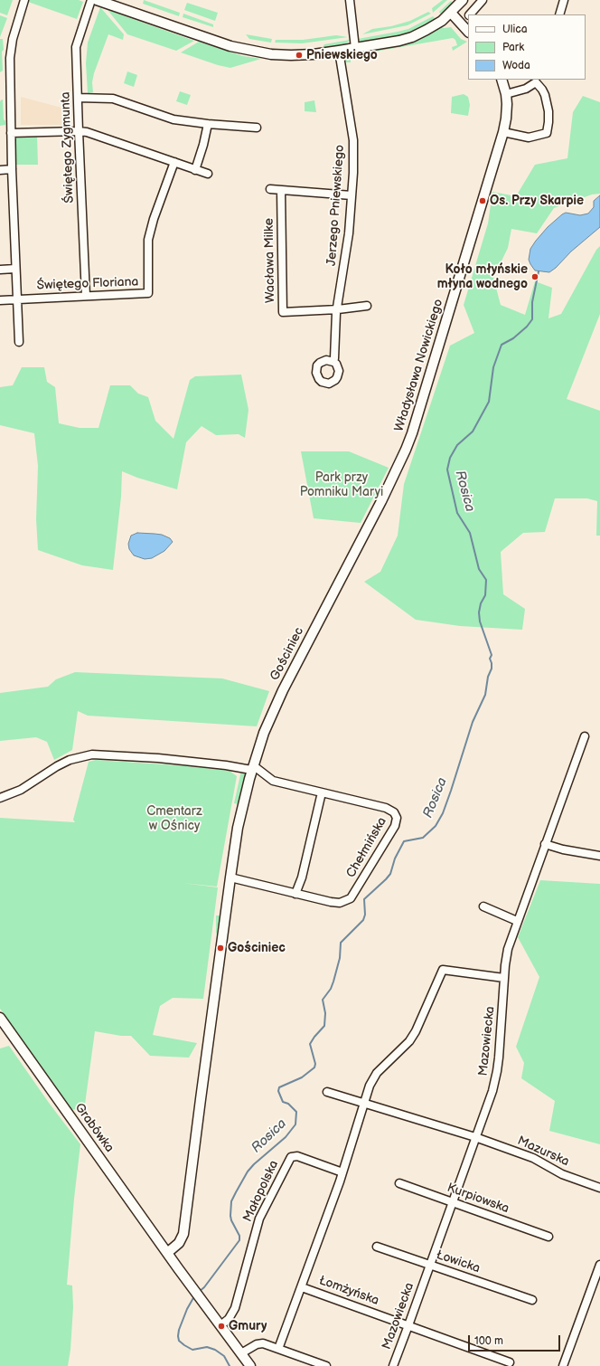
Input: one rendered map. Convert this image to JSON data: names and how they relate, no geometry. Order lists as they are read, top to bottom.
{
  "streets": {
    "street": [
      "Świętego Zygmunta",
      "Jerzego Pniewskiego",
      "Wacława Milke",
      "Świętego Floriana",
      "Władysława Nowickiego",
      "Gościniec",
      "Chełmińska",
      "Mazowiecka",
      "Grabówka",
      "Mazurska",
      "Małopolska",
      "Kurpiowska",
      "Łowicka",
      "Łomżyńska"
    ]
  },
  "crossings": [
    ["Świętego Zygmunta", "Świętego Floriana"],
    ["Jerzego Pniewskiego", "Wacława Milke"],
    ["Władysława Nowickiego", "Gościniec"],
    ["Gościniec", "Chełmińska"],
    ["Gościniec", "Grabówka"],
    ["Mazowiecka", "Mazurska"],
    ["Mazowiecka", "Kurpiowska"],
    ["Mazowiecka", "Łowicka"],
    ["Mazowiecka", "Łomżyńska"],
    ["Grabówka", "Małopolska"]
  ],
  "water": ["Rosica"],
  "parks": ["Park przy Pomniku Maryi", "Cmentarz w Ośnicy"],
  "places": [
    "Pniewskiego",
    "Os. Przy Skarpie",
    "Koło młyńskie młyna wodnego",
    "Gościniec",
    "Gmury"
  ],
  "legend": ["Ulica", "Park", "Woda"],
  "scale_bar": "100 m"
}
